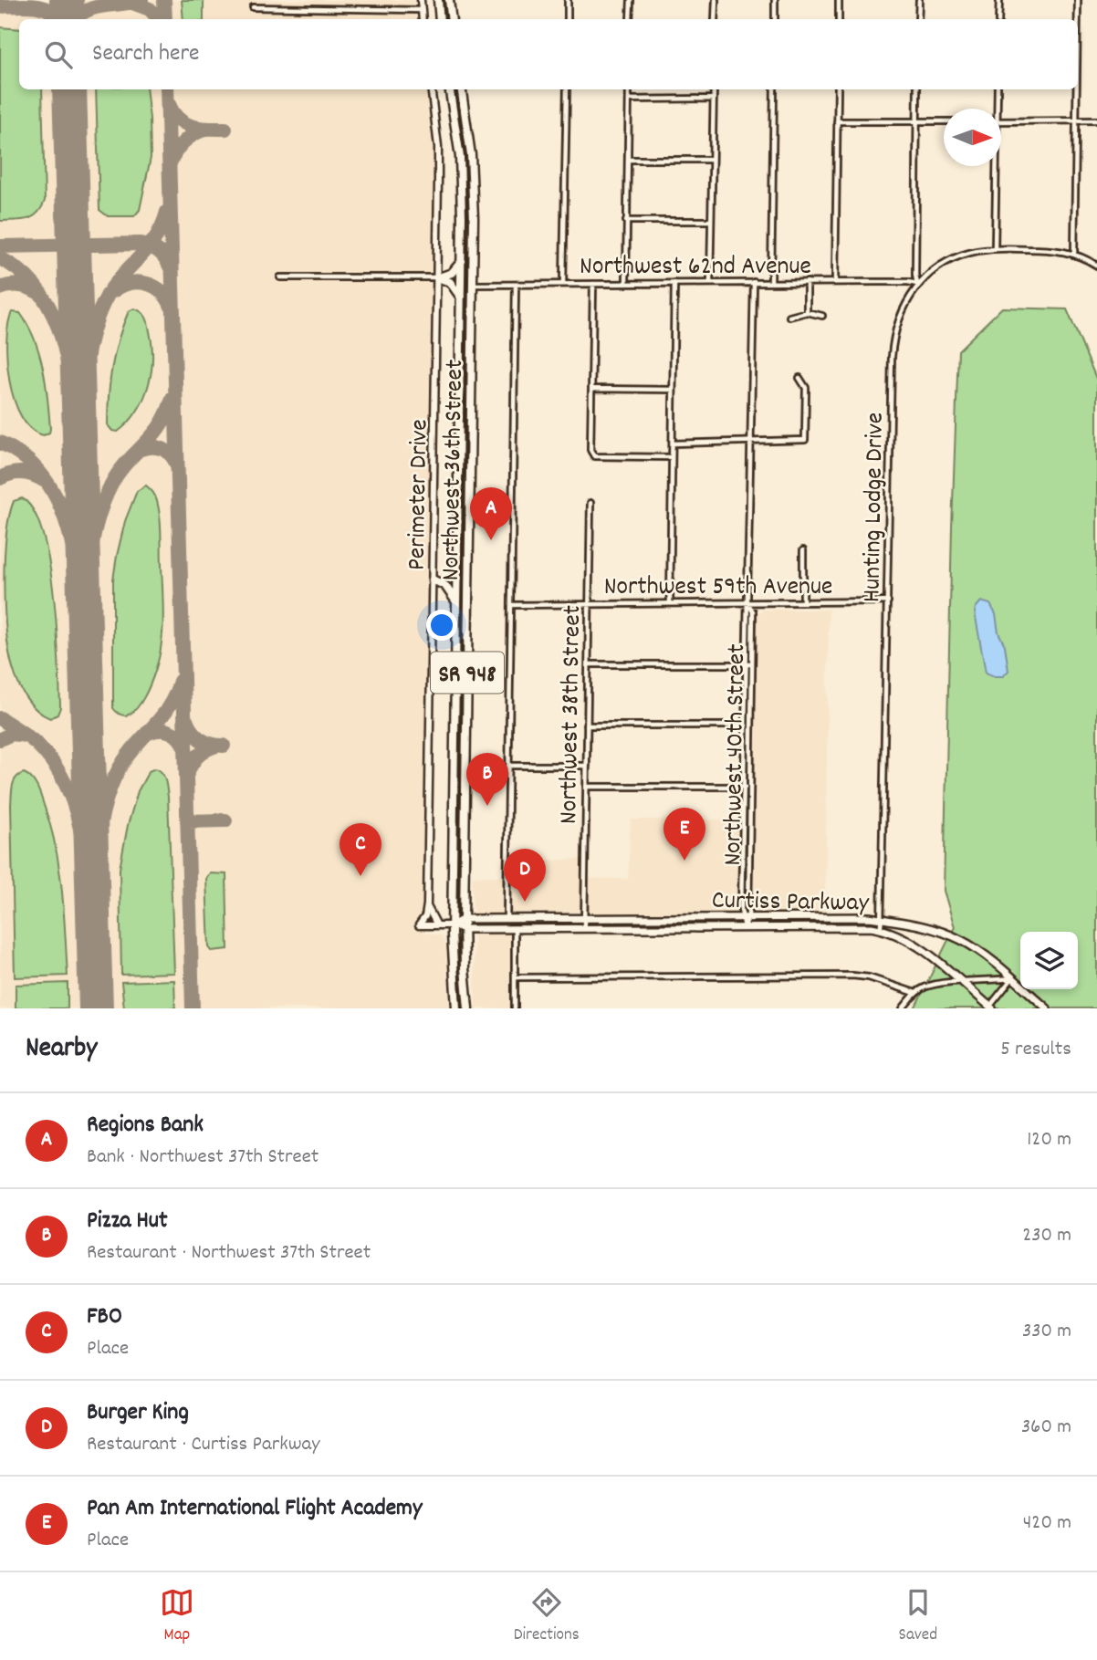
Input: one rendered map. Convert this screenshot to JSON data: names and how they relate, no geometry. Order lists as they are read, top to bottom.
{
  "streets": {
    "main road": ["Northwest 36th Street", "SR 948", "Curtiss Parkway"],
    "street": [
      "Northwest 62nd Avenue",
      "Perimeter Drive",
      "Hunting Lodge Drive",
      "Northwest 59th Avenue",
      "Northwest 38th Street",
      "Northwest 40th Street"
    ]
  },
  "crossings": [
    ["Northwest 62nd Avenue", "Northwest 36th Street"],
    ["Northwest 62nd Avenue", "Hunting Lodge Drive"],
    ["Northwest 62nd Avenue", "Northwest 40th Street"],
    ["Northwest 36th Street", "Curtiss Parkway"],
    ["Hunting Lodge Drive", "Northwest 59th Avenue"],
    ["Hunting Lodge Drive", "Curtiss Parkway"],
    ["Northwest 59th Avenue", "Northwest 38th Street"],
    ["Northwest 59th Avenue", "Northwest 40th Street"],
    ["Northwest 38th Street", "Curtiss Parkway"],
    ["Northwest 40th Street", "Curtiss Parkway"]
  ],
  "north": "right",
  "page": {
    "search": "Search here",
    "pins": [
      "A",
      "B",
      "E",
      "C",
      "D"
    ],
    "heading": ["Nearby", "5 results"],
    "list": [
      {
        "mark": "A",
        "name": "Regions Bank",
        "note": "Bank · Northwest 37th Street",
        "value": "120 m"
      },
      {
        "mark": "B",
        "name": "Pizza Hut",
        "note": "Restaurant · Northwest 37th Street",
        "value": "230 m"
      },
      {
        "mark": "C",
        "name": "FBO",
        "note": "Place",
        "value": "330 m"
      },
      {
        "mark": "D",
        "name": "Burger King",
        "note": "Restaurant · Curtiss Parkway",
        "value": "360 m"
      },
      {
        "mark": "E",
        "name": "Pan Am International Flight Academy",
        "note": "Place",
        "value": "420 m"
      }
    ],
    "nav": ["Map", "Directions", "Saved"]
  }
}
